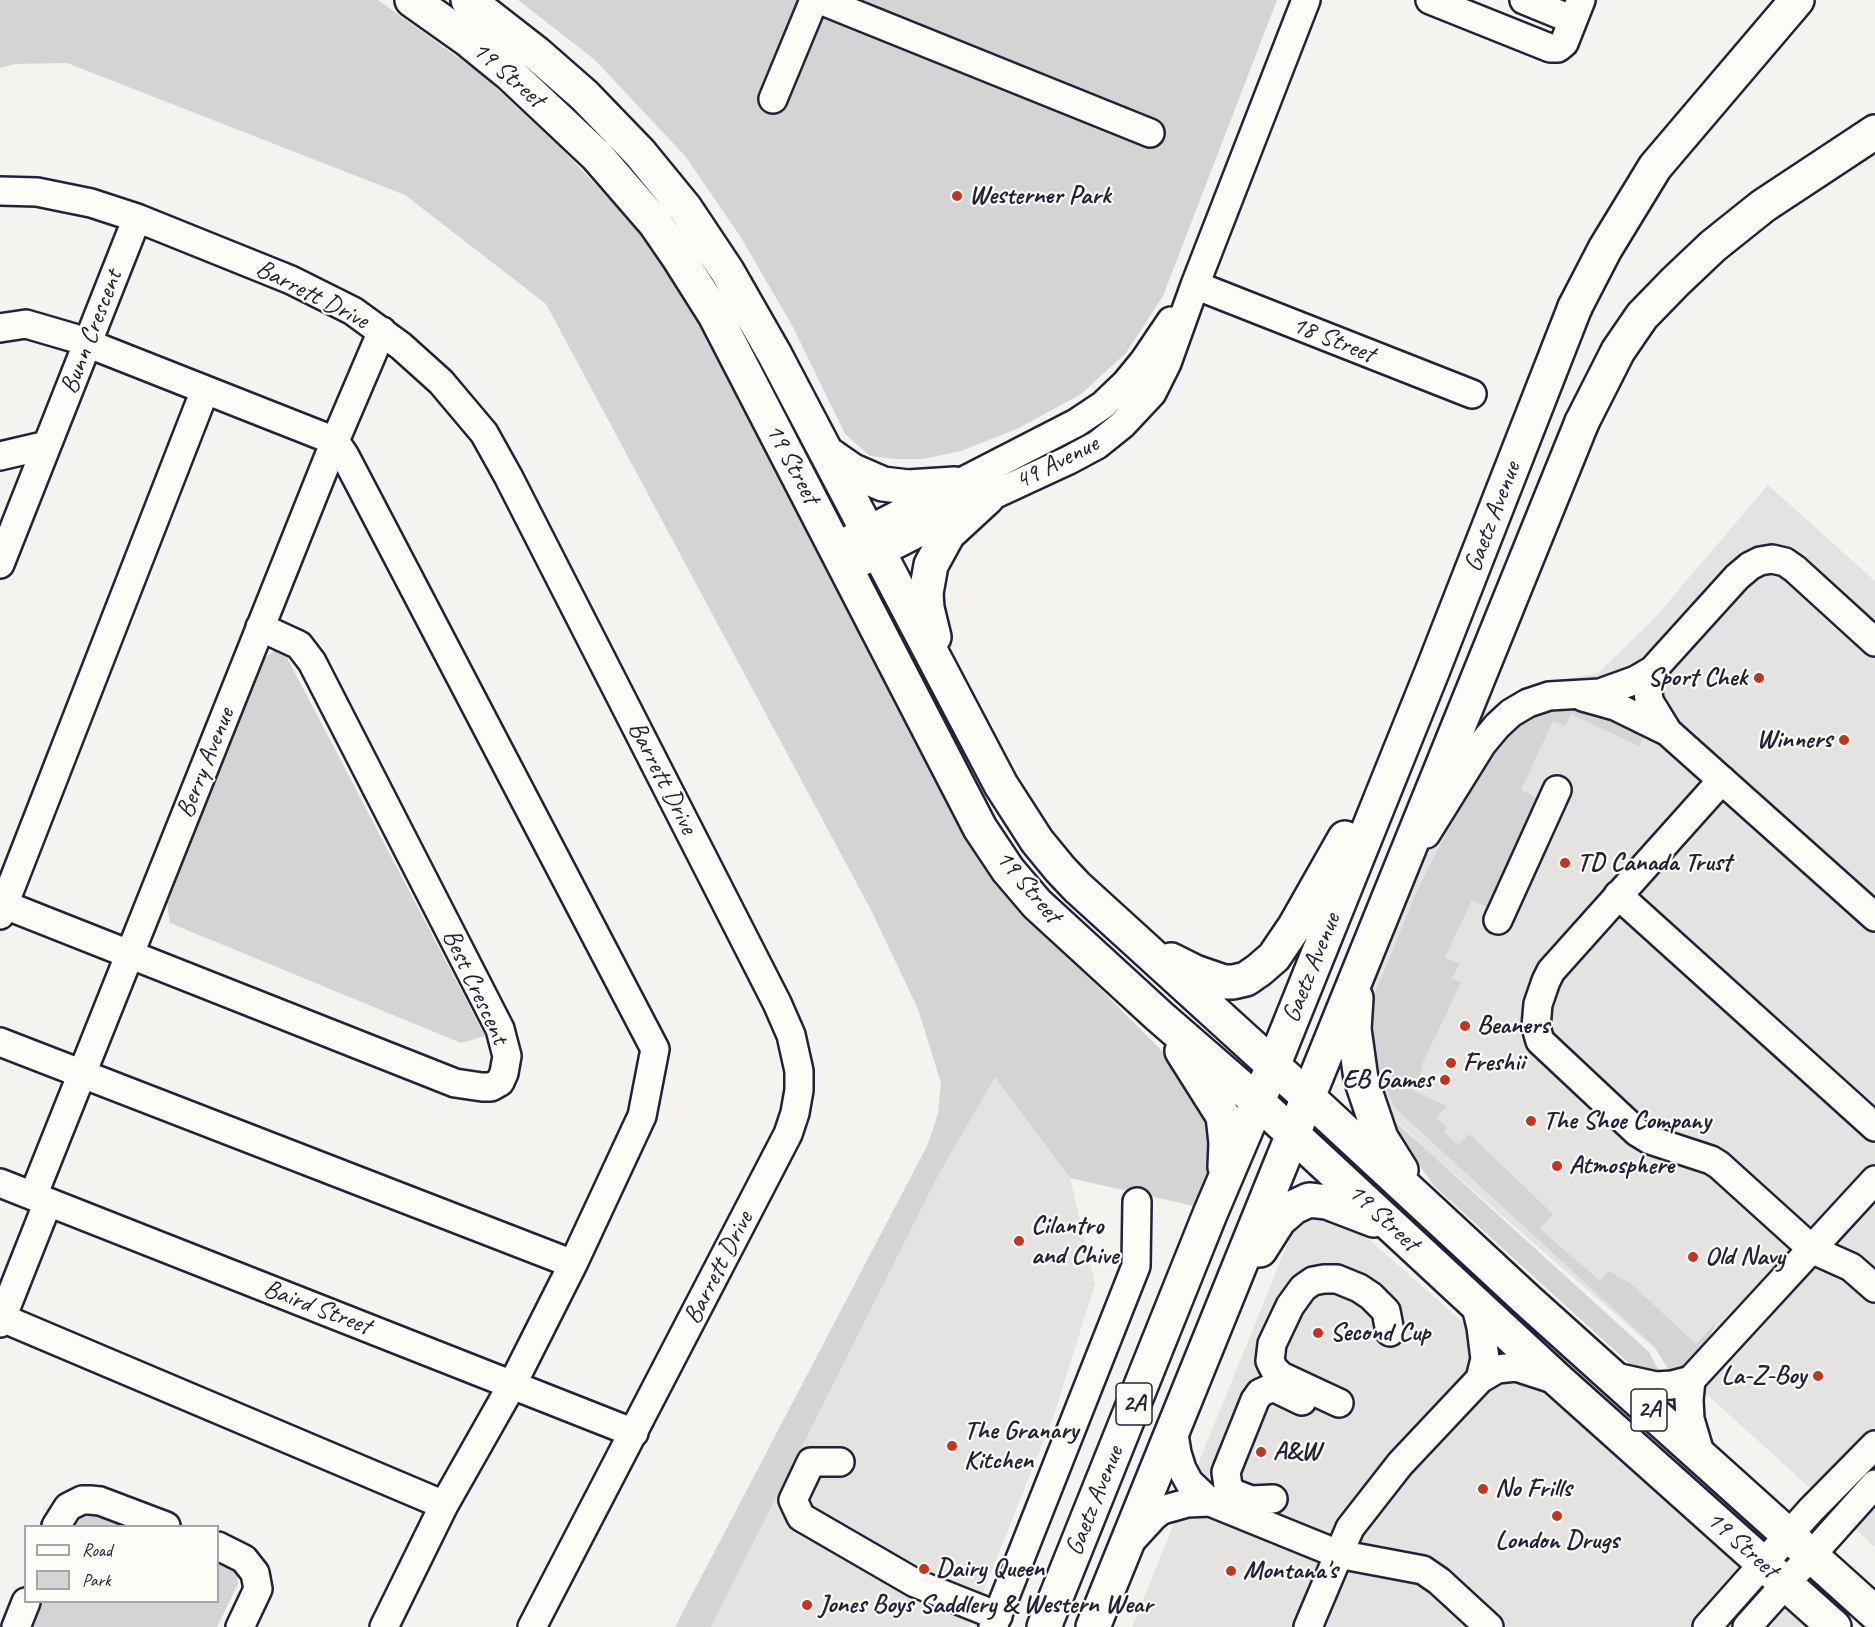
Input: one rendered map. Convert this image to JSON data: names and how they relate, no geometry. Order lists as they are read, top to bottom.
{
  "streets": {
    "main road": ["19 Street", "Gaetz Avenue", "2A"],
    "street": [
      "Barrett Drive",
      "Bunn Crescent",
      "18 Street",
      "49 Avenue",
      "Berry Avenue",
      "Best Crescent",
      "Baird Street"
    ]
  },
  "crossings": [
    ["19 Street", "49 Avenue"],
    ["19 Street", "Gaetz Avenue"],
    ["Barrett Drive", "Bunn Crescent"],
    ["Barrett Drive", "Berry Avenue"],
    ["Barrett Drive", "Baird Street"],
    ["18 Street", "49 Avenue"],
    ["Berry Avenue", "Best Crescent"],
    ["Berry Avenue", "Baird Street"]
  ],
  "places": [
    "Westerner Park",
    "Sport Chek",
    "Winners",
    "TD Canada Trust",
    "Beaners",
    "Freshii",
    "EB Games",
    "The Shoe Company",
    "Atmosphere",
    "Cilantro and Chive",
    "Old Navy",
    "Second Cup",
    "La-Z-Boy",
    "The Granary Kitchen",
    "A&W",
    "No Frills",
    "London Drugs",
    "Dairy Queen",
    "Montana's",
    "Jones Boys Saddlery & Western Wear"
  ],
  "legend": ["Road", "Park"]
}
